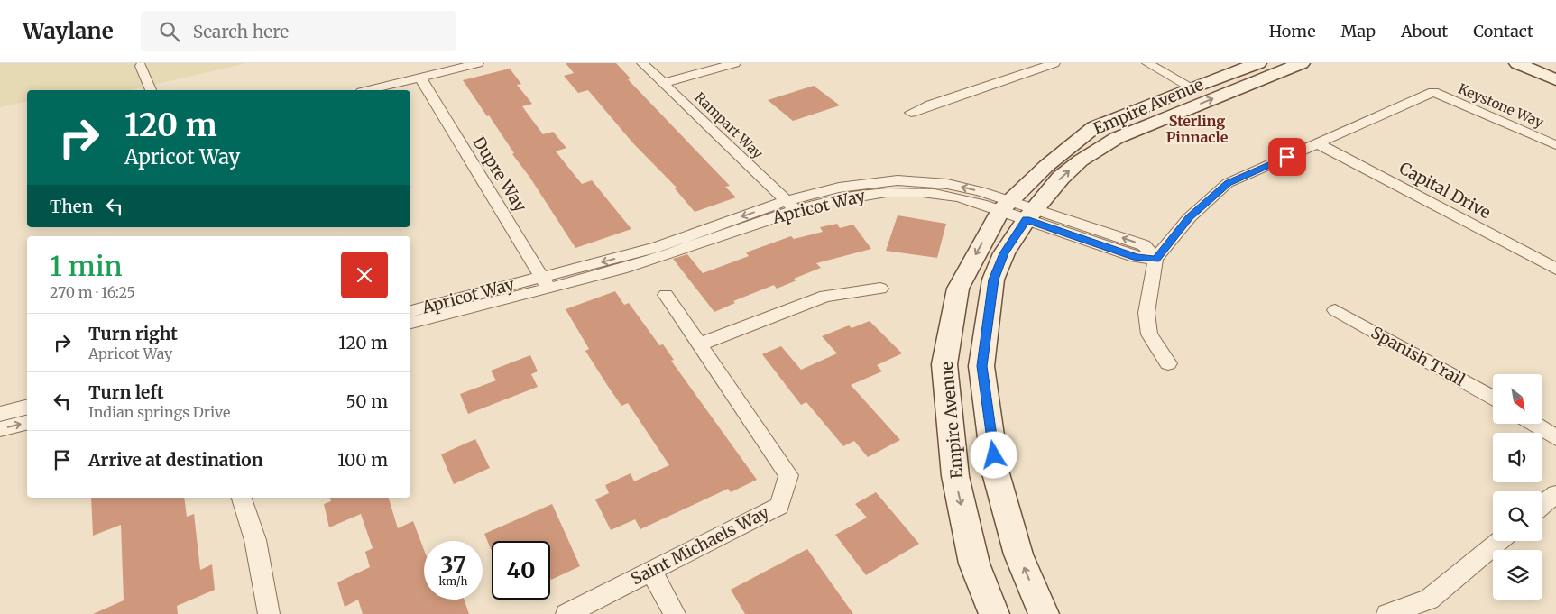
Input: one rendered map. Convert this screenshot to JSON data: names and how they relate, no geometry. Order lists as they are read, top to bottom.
{
  "streets": {
    "street": [
      "Keystone Way",
      "Empire Avenue",
      "Rampart Way",
      "Dupre Way",
      "Capital Drive",
      "Apricot Way",
      "Spanish Trail",
      "Saint Michaels Way"
    ]
  },
  "crossings": [
    ["Empire Avenue", "Apricot Way"],
    ["Rampart Way", "Apricot Way"],
    ["Dupre Way", "Apricot Way"]
  ],
  "districts": ["Sterling Pinnacle"],
  "north": "bottom right",
  "page": {
    "header": "Waylane",
    "search": "Search here",
    "nav": [
      "Home",
      "Map",
      "About",
      "Contact"
    ],
    "turn": ["120 m", "Apricot Way"],
    "then": "Then",
    "heading": ["1 min", "270 m · 16:25"],
    "list": [
      {
        "name": "Turn right",
        "note": "Apricot Way",
        "value": "120 m"
      },
      {
        "name": "Turn left",
        "note": "Indian springs Drive",
        "value": "50 m"
      },
      {
        "name": "Arrive at destination",
        "value": "100 m"
      }
    ],
    "speed": "37 km/h",
    "limit": "40"
  }
}
